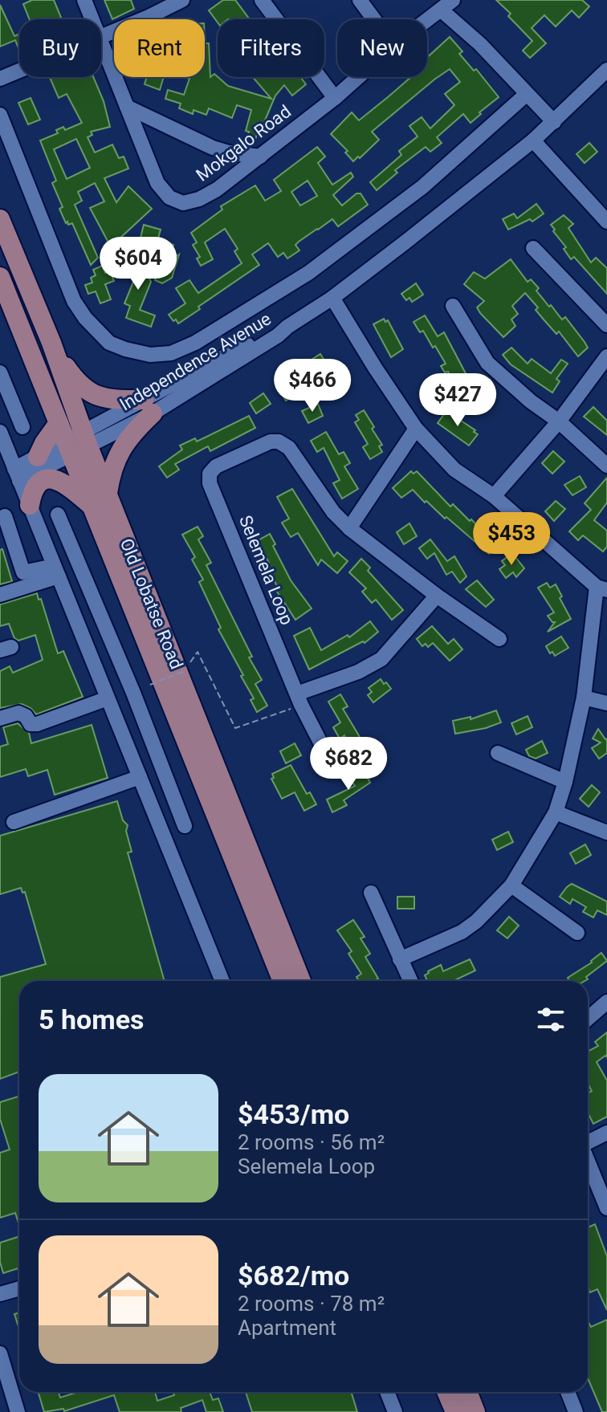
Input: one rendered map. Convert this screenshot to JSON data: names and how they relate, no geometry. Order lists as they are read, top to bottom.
{
  "streets": {
    "main road": ["Old Lobatse Road"],
    "street": ["Mokgalo Road", "Independence Avenue", "Selemela Loop"]
  },
  "crossings": [
    ["Independence Avenue", "Old Lobatse Road"]
  ],
  "page": {
    "chip": [
      "Buy",
      "Rent",
      "Filters",
      "New"
    ],
    "price": [
      "$604",
      "$466",
      "$427",
      "$453",
      "$682"
    ],
    "heading": "5 homes",
    "list": [
      {
        "name": "$453/mo",
        "note": "2 rooms · 56 m² · Selemela Loop"
      },
      {
        "name": "$682/mo",
        "note": "2 rooms · 78 m² · Apartment"
      }
    ]
  }
}
